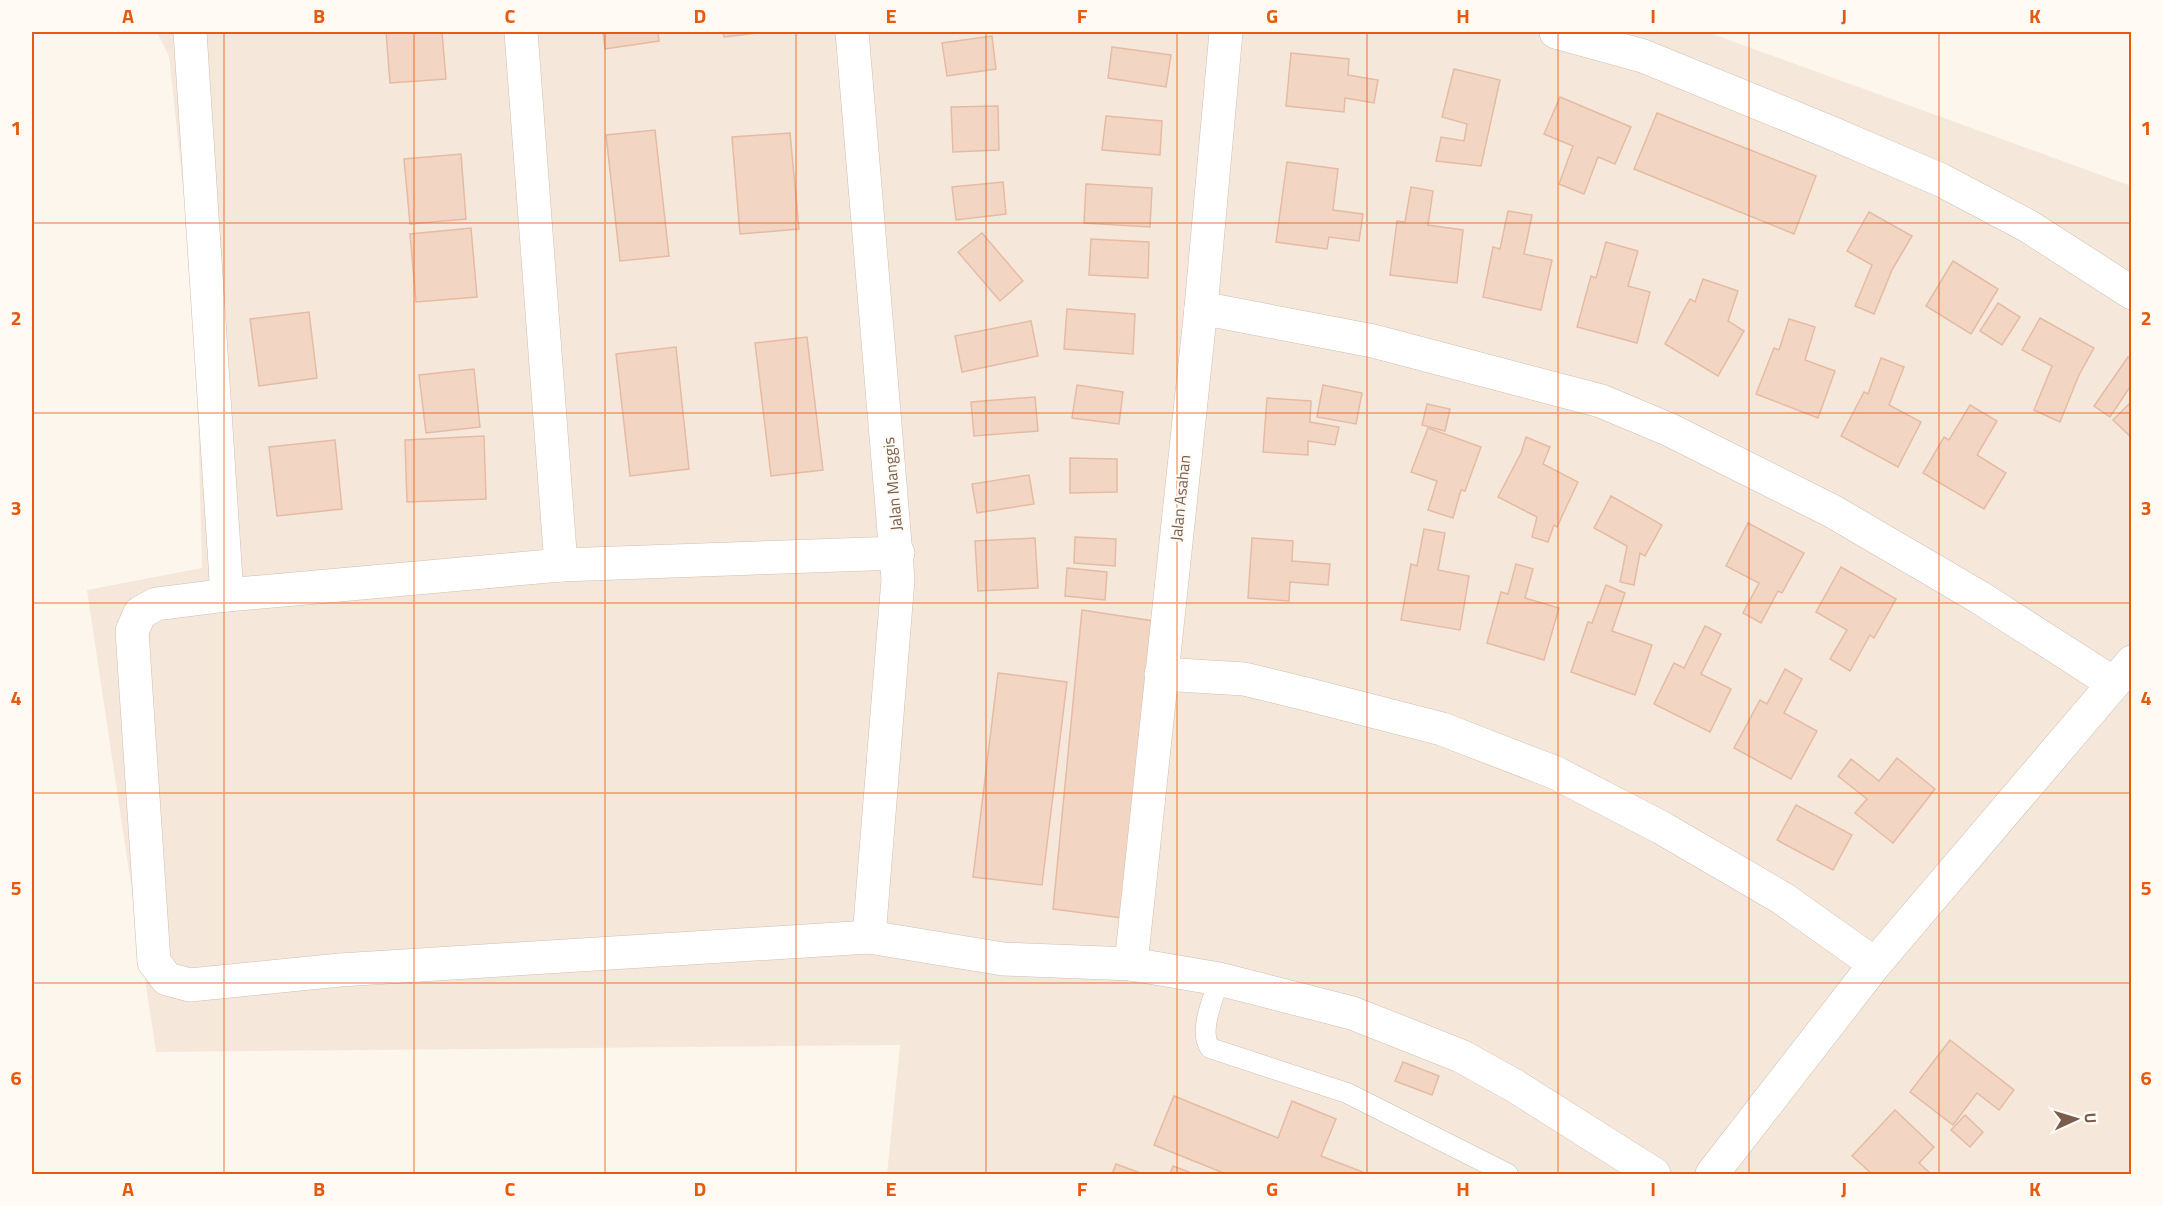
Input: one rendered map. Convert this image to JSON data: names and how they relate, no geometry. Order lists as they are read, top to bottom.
{
  "streets": {
    "street": ["Jalan Manggis", "Jalan Asahan"]
  },
  "north": "right",
  "grid": {
    "columns": [
      "A",
      "B",
      "C",
      "D",
      "E",
      "F",
      "G",
      "H",
      "I",
      "J",
      "K"
    ],
    "rows": [
      "1",
      "2",
      "3",
      "4",
      "5",
      "6"
    ]
  }
}
